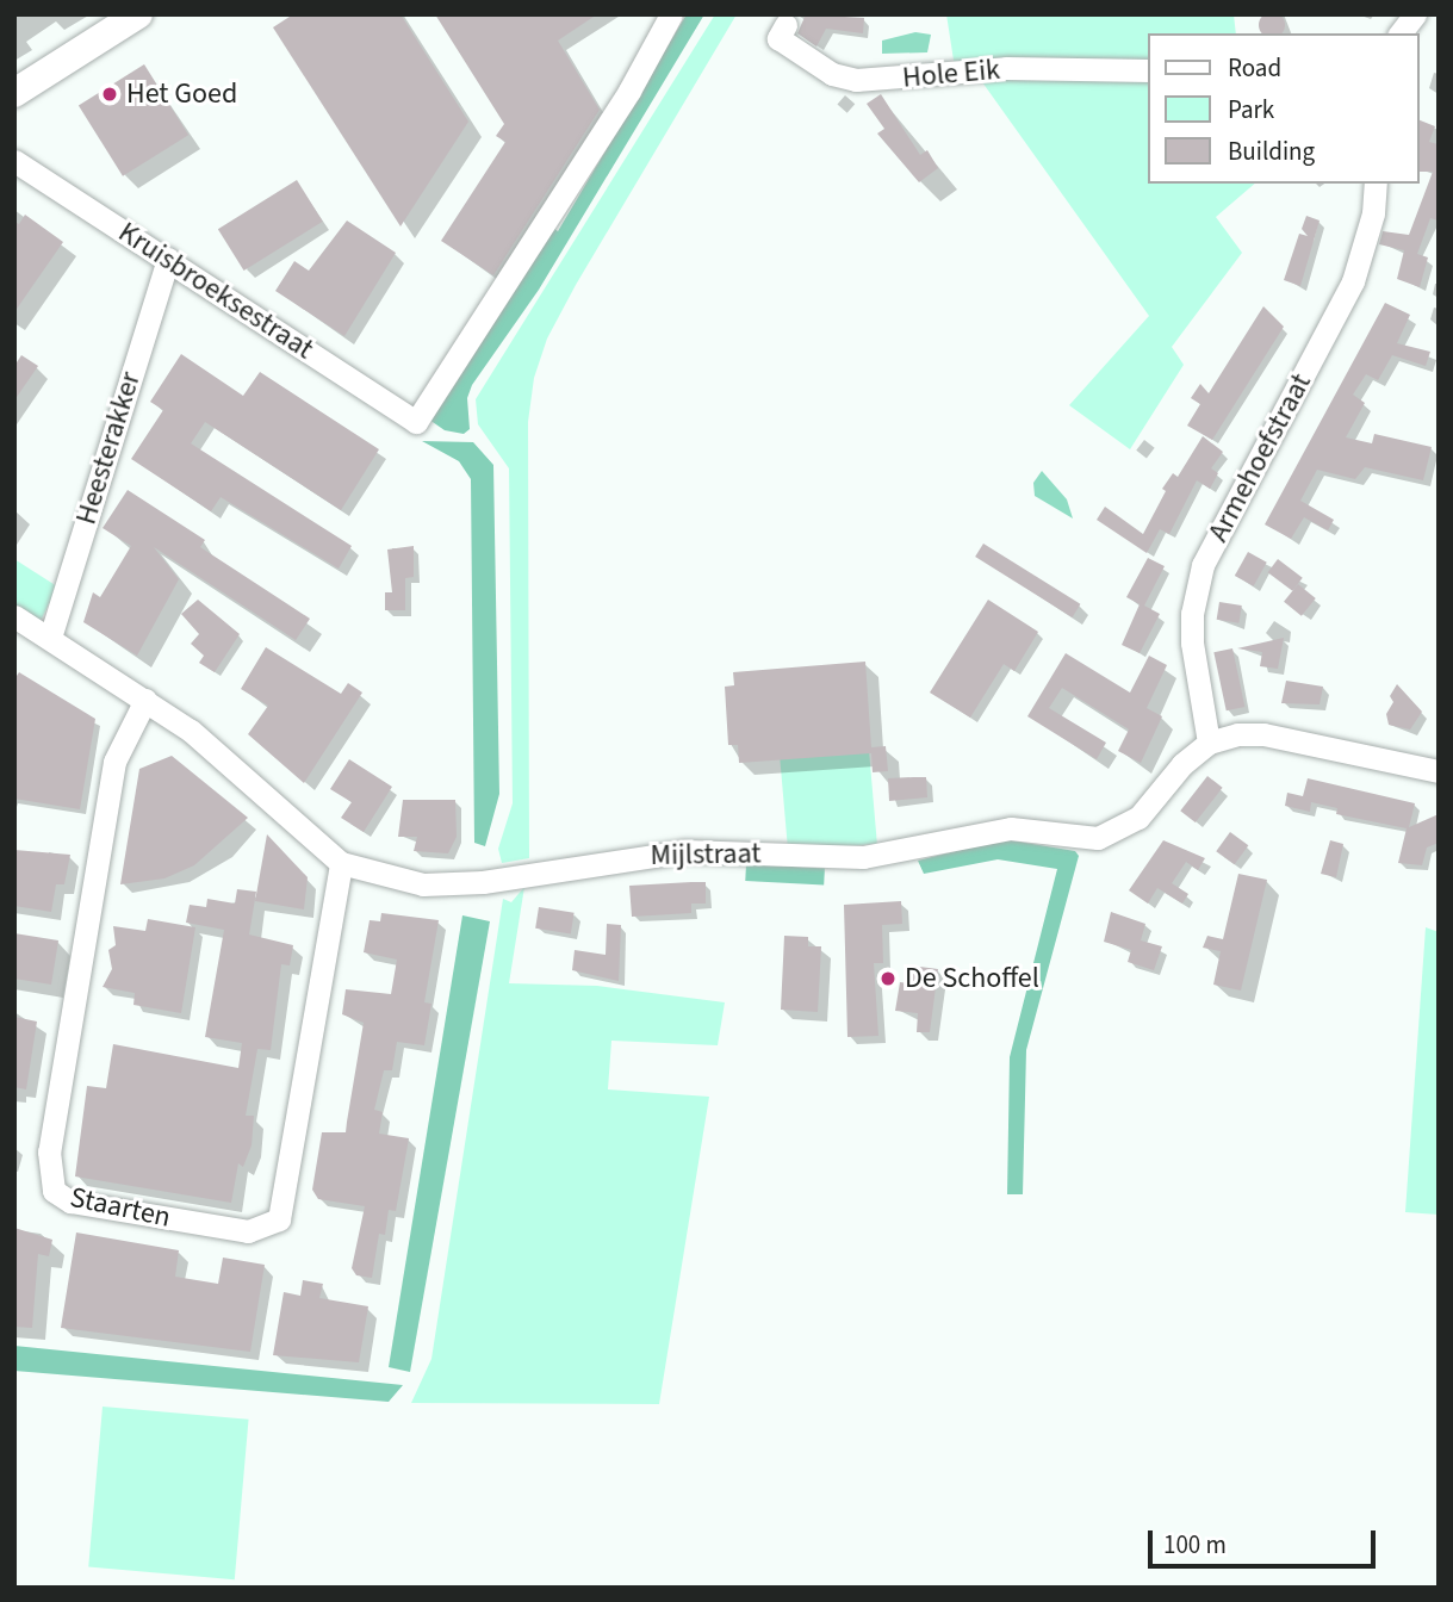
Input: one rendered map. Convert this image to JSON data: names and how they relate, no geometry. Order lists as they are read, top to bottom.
{
  "streets": {
    "street": [
      "Hole Eik",
      "Kruisbroeksestraat",
      "Heesterakker",
      "Armehoefstraat",
      "Mijlstraat",
      "Staarten"
    ]
  },
  "crossings": [
    ["Kruisbroeksestraat", "Heesterakker"],
    ["Heesterakker", "Mijlstraat"],
    ["Armehoefstraat", "Mijlstraat"],
    ["Mijlstraat", "Staarten"]
  ],
  "places": ["Het Goed", "De Schoffel"],
  "legend": ["Road", "Park", "Building"],
  "scale_bar": "100 m"
}
